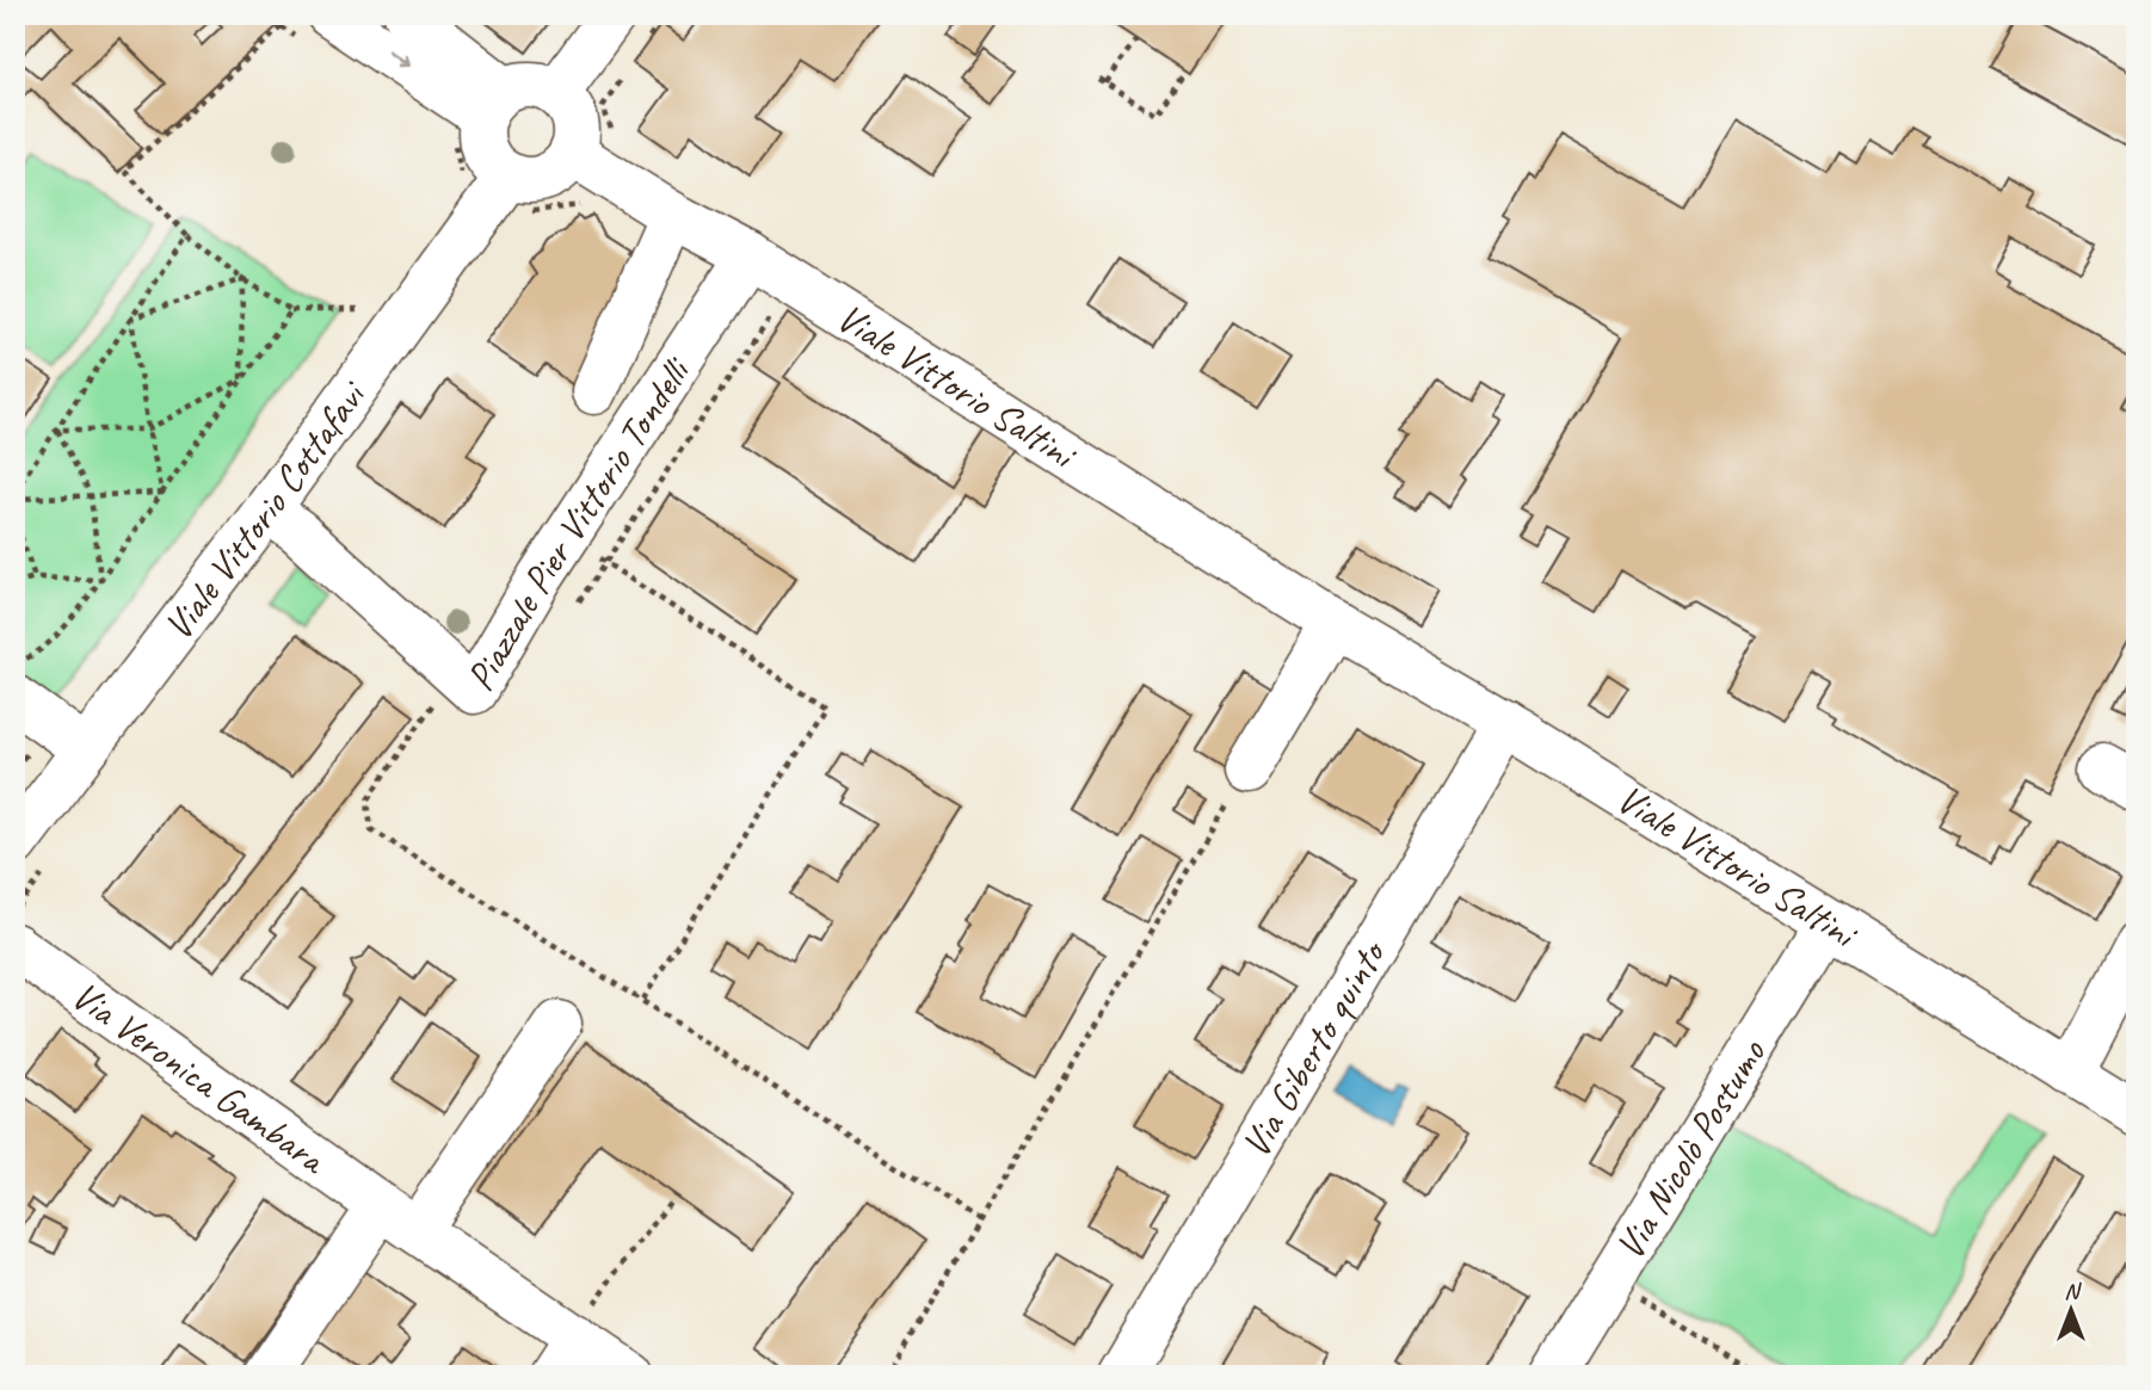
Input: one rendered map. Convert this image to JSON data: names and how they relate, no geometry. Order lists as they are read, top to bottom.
{
  "streets": {
    "street": [
      "Viale Vittorio Saltini",
      "Viale Vittorio Cottafavi",
      "Piazzale Pier Vittorio Tondelli",
      "Via Giberto quinto",
      "Via Veronica Gambara",
      "Via Nicolò Postumo"
    ]
  },
  "crossings": [
    ["Viale Vittorio Saltini", "Viale Vittorio Cottafavi"],
    ["Viale Vittorio Saltini", "Piazzale Pier Vittorio Tondelli"],
    ["Viale Vittorio Saltini", "Via Giberto quinto"],
    ["Viale Vittorio Saltini", "Via Nicolò Postumo"],
    ["Viale Vittorio Cottafavi", "Piazzale Pier Vittorio Tondelli"]
  ],
  "north": "top"
}
